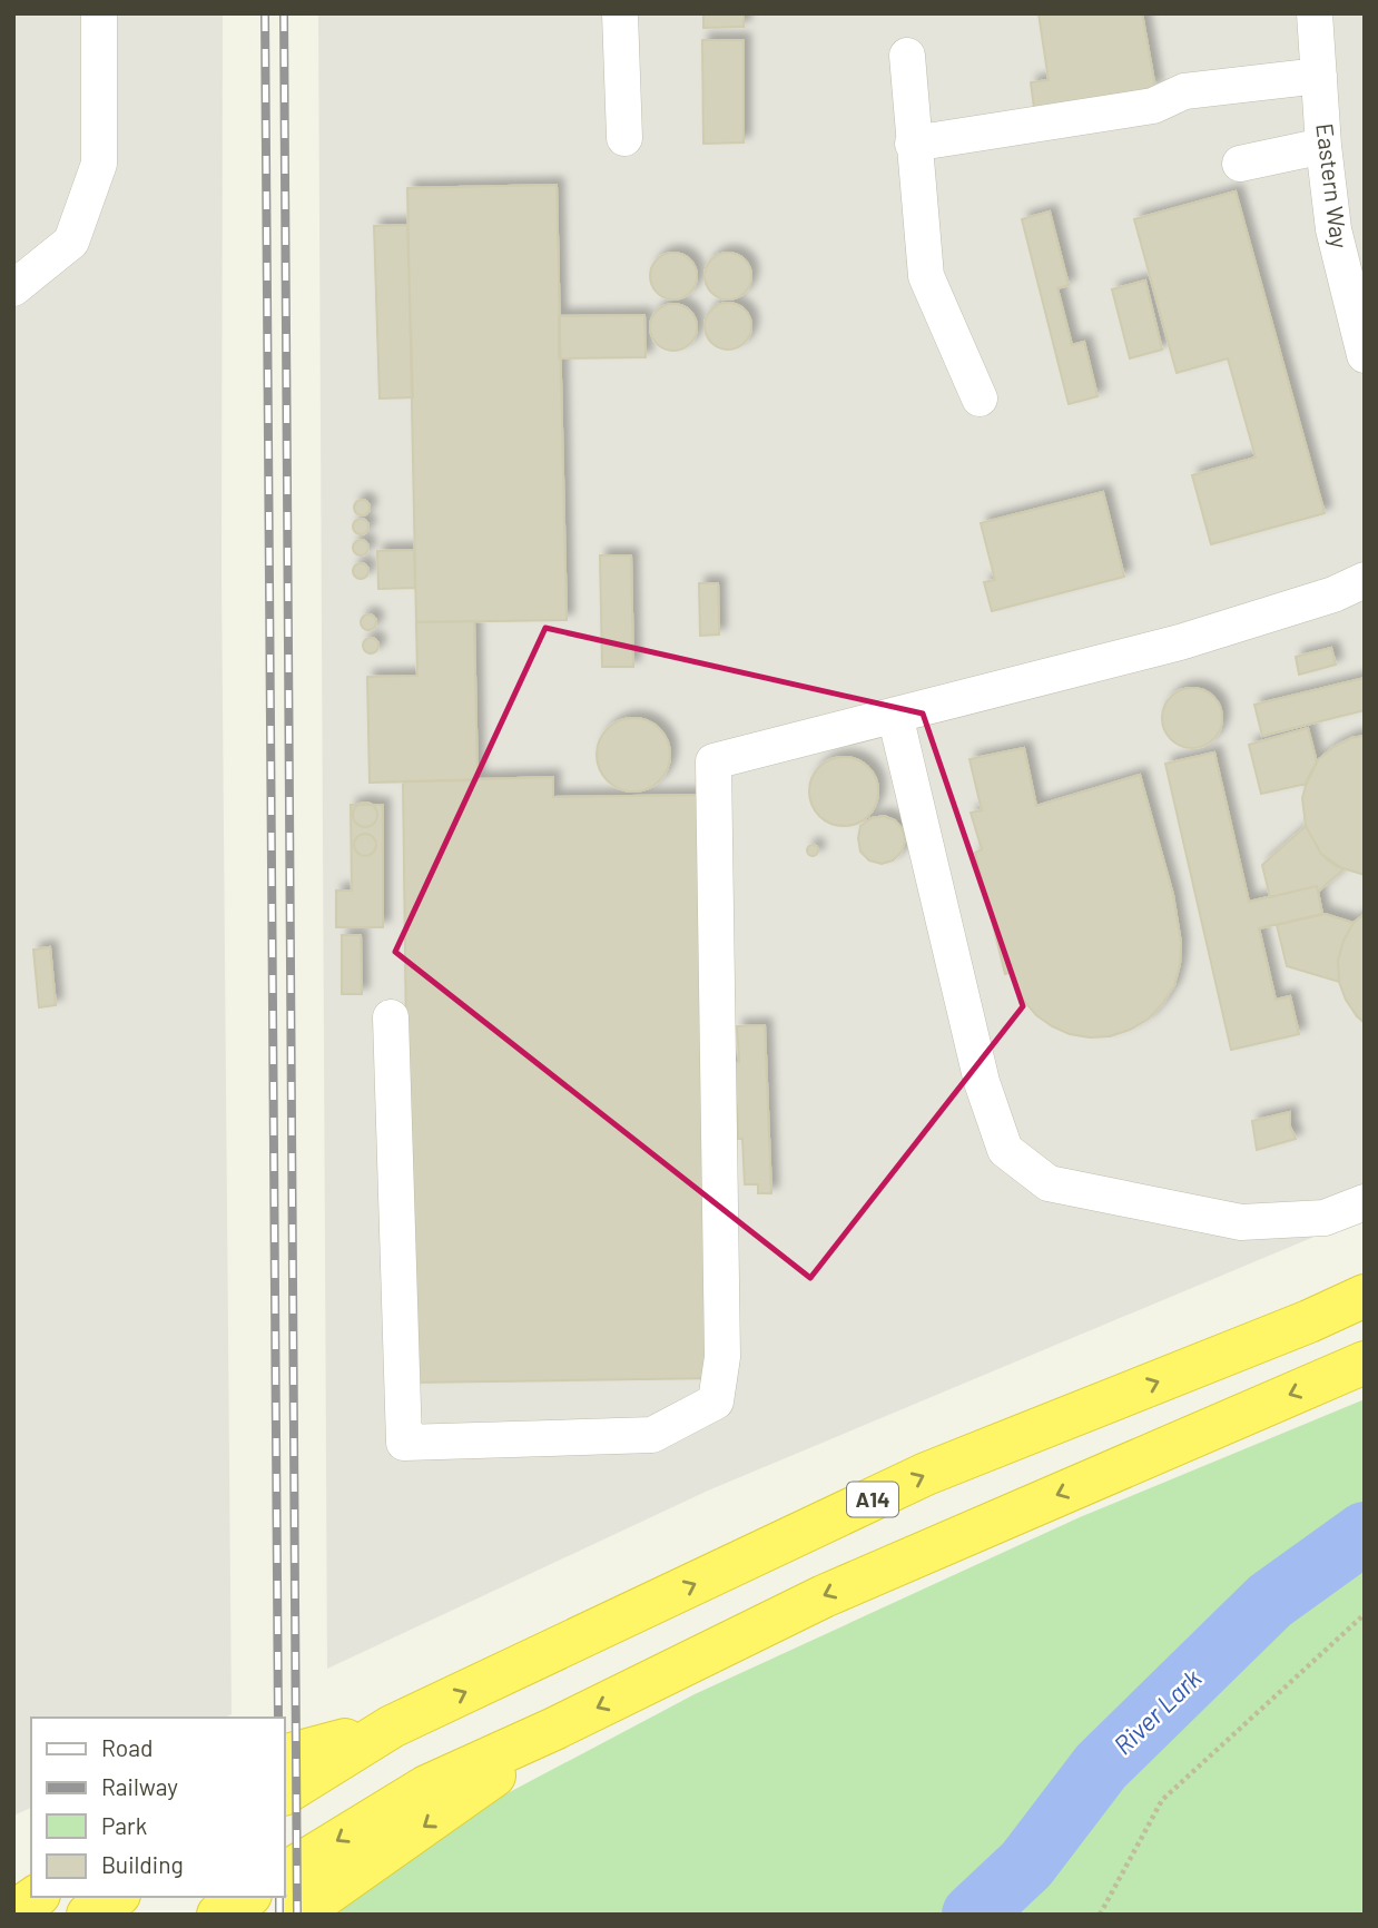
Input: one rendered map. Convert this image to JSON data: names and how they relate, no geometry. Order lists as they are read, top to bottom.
{
  "streets": {
    "highway": ["A14"],
    "street": ["Eastern Way"]
  },
  "water": ["River Lark"],
  "legend": [
    "Road",
    "Railway",
    "Park",
    "Building"
  ]
}
